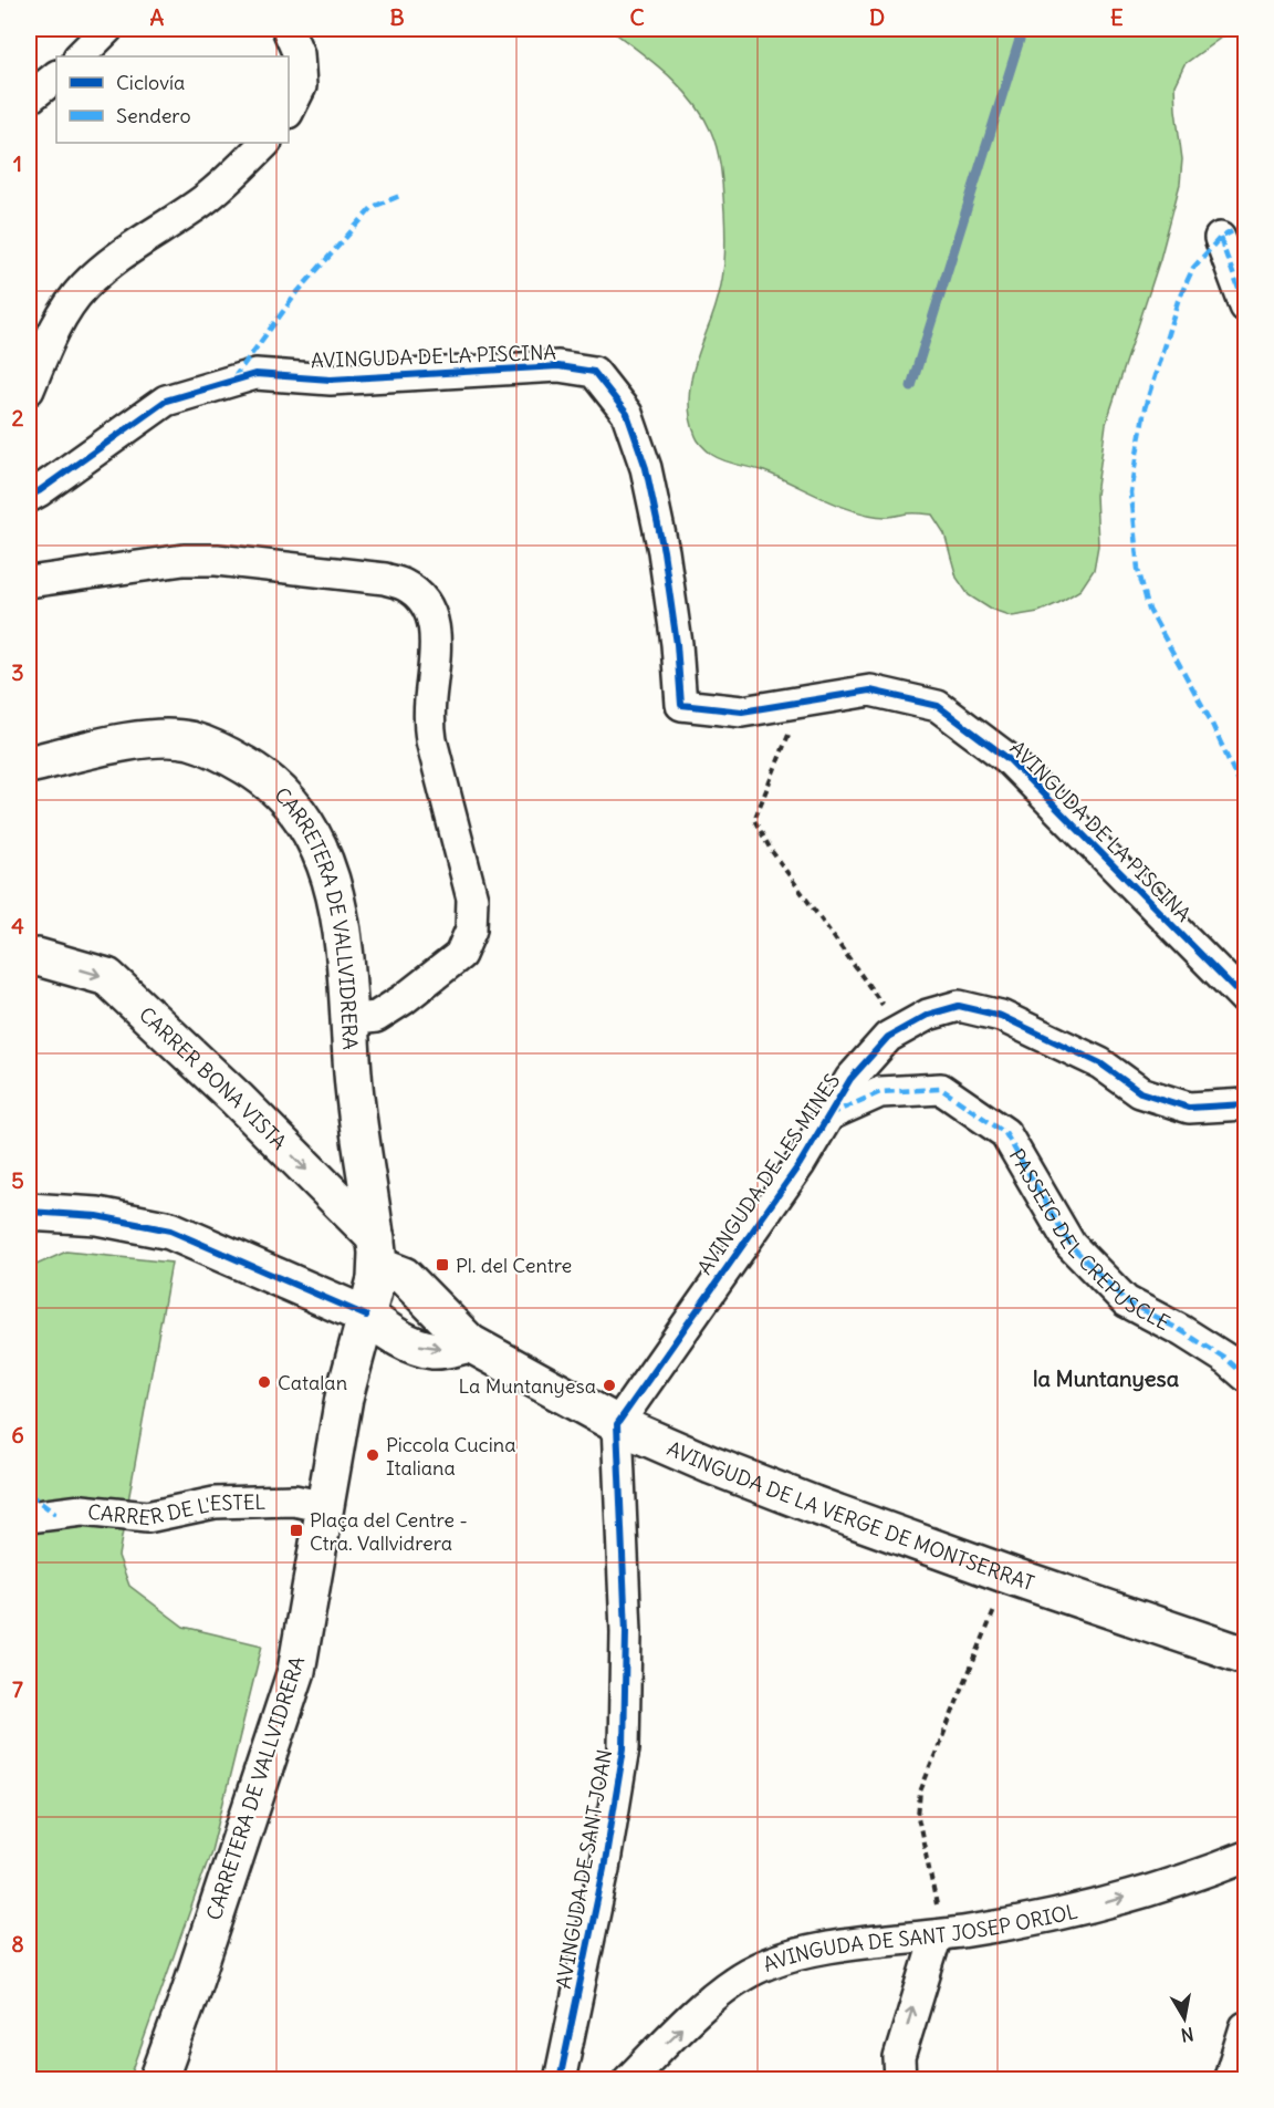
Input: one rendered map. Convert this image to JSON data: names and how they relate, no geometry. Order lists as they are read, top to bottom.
{
  "streets": {
    "street": [
      "AVINGUDA DE LA PISCINA",
      "CARRETERA DE VALLVIDRERA",
      "CARRER BONA VISTA",
      "AVINGUDA DE LES MINES",
      "PASSEIG DEL CREPUSCLE",
      "CARRER DE L'ESTEL",
      "AVINGUDA DE LA VERGE DE MONTSERRAT",
      "AVINGUDA DE SANT JOAN",
      "AVINGUDA DE SANT JOSEP ORIOL"
    ]
  },
  "crossings": [
    ["CARRETERA DE VALLVIDRERA", "CARRER BONA VISTA"],
    ["CARRETERA DE VALLVIDRERA", "CARRER DE L'ESTEL"],
    ["CARRER BONA VISTA", "AVINGUDA DE LA VERGE DE MONTSERRAT"],
    ["AVINGUDA DE LES MINES", "PASSEIG DEL CREPUSCLE"],
    ["AVINGUDA DE LES MINES", "AVINGUDA DE LA VERGE DE MONTSERRAT"],
    ["AVINGUDA DE LES MINES", "AVINGUDA DE SANT JOAN"],
    ["AVINGUDA DE LA VERGE DE MONTSERRAT", "AVINGUDA DE SANT JOAN"]
  ],
  "one_way": ["AVINGUDA DE SANT JOSEP ORIOL"],
  "districts": ["la Muntanyesa"],
  "places": {
    "transit": ["Pl. del Centre", "Plaça del Centre - Ctra. Vallvidrera"],
    "other": ["Catalan", "La Muntanyesa", "Piccola Cucina Italiana"]
  },
  "legend": ["Ciclovía", "Sendero"],
  "north": "bottom",
  "grid": {
    "columns": [
      "A",
      "B",
      "C",
      "D",
      "E"
    ],
    "rows": [
      "1",
      "2",
      "3",
      "4",
      "5",
      "6",
      "7",
      "8"
    ]
  }
}
